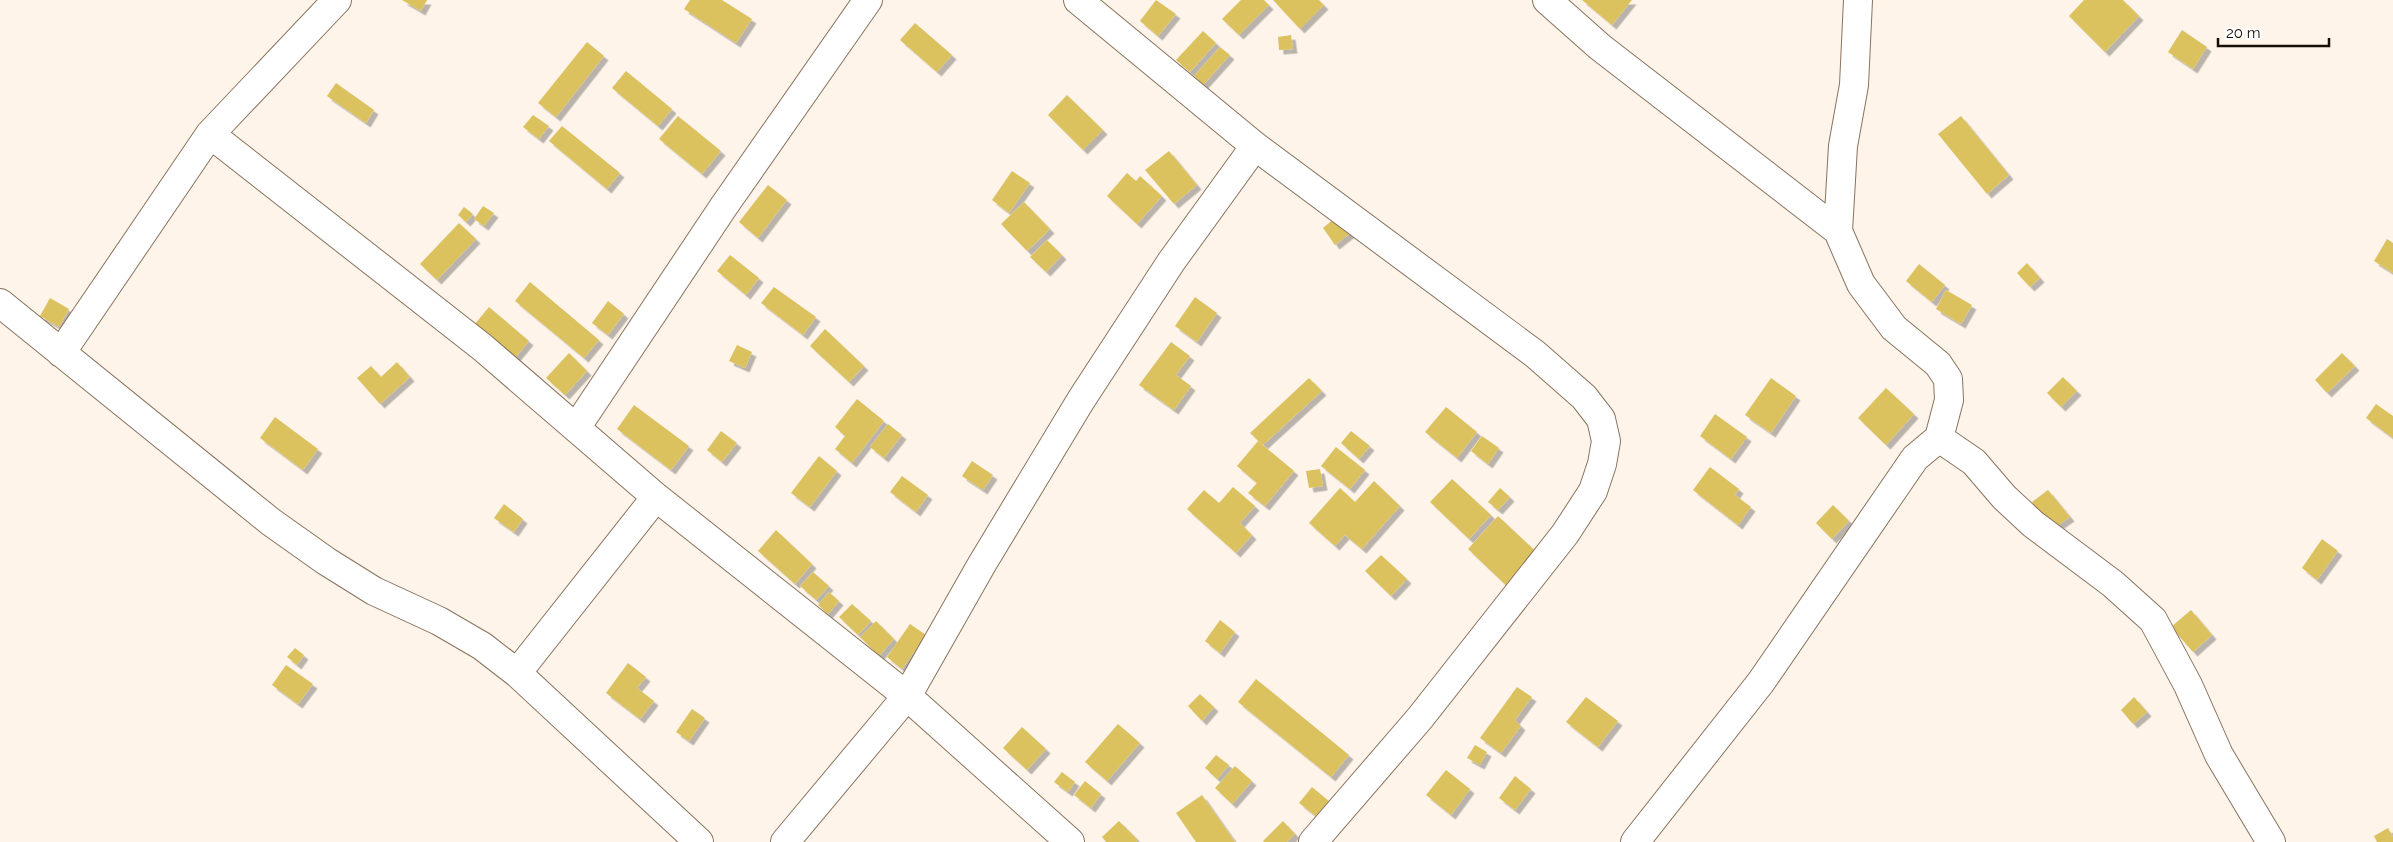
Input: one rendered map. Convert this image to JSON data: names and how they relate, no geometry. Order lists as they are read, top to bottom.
{
  "scale_bar": "20 m"
}
